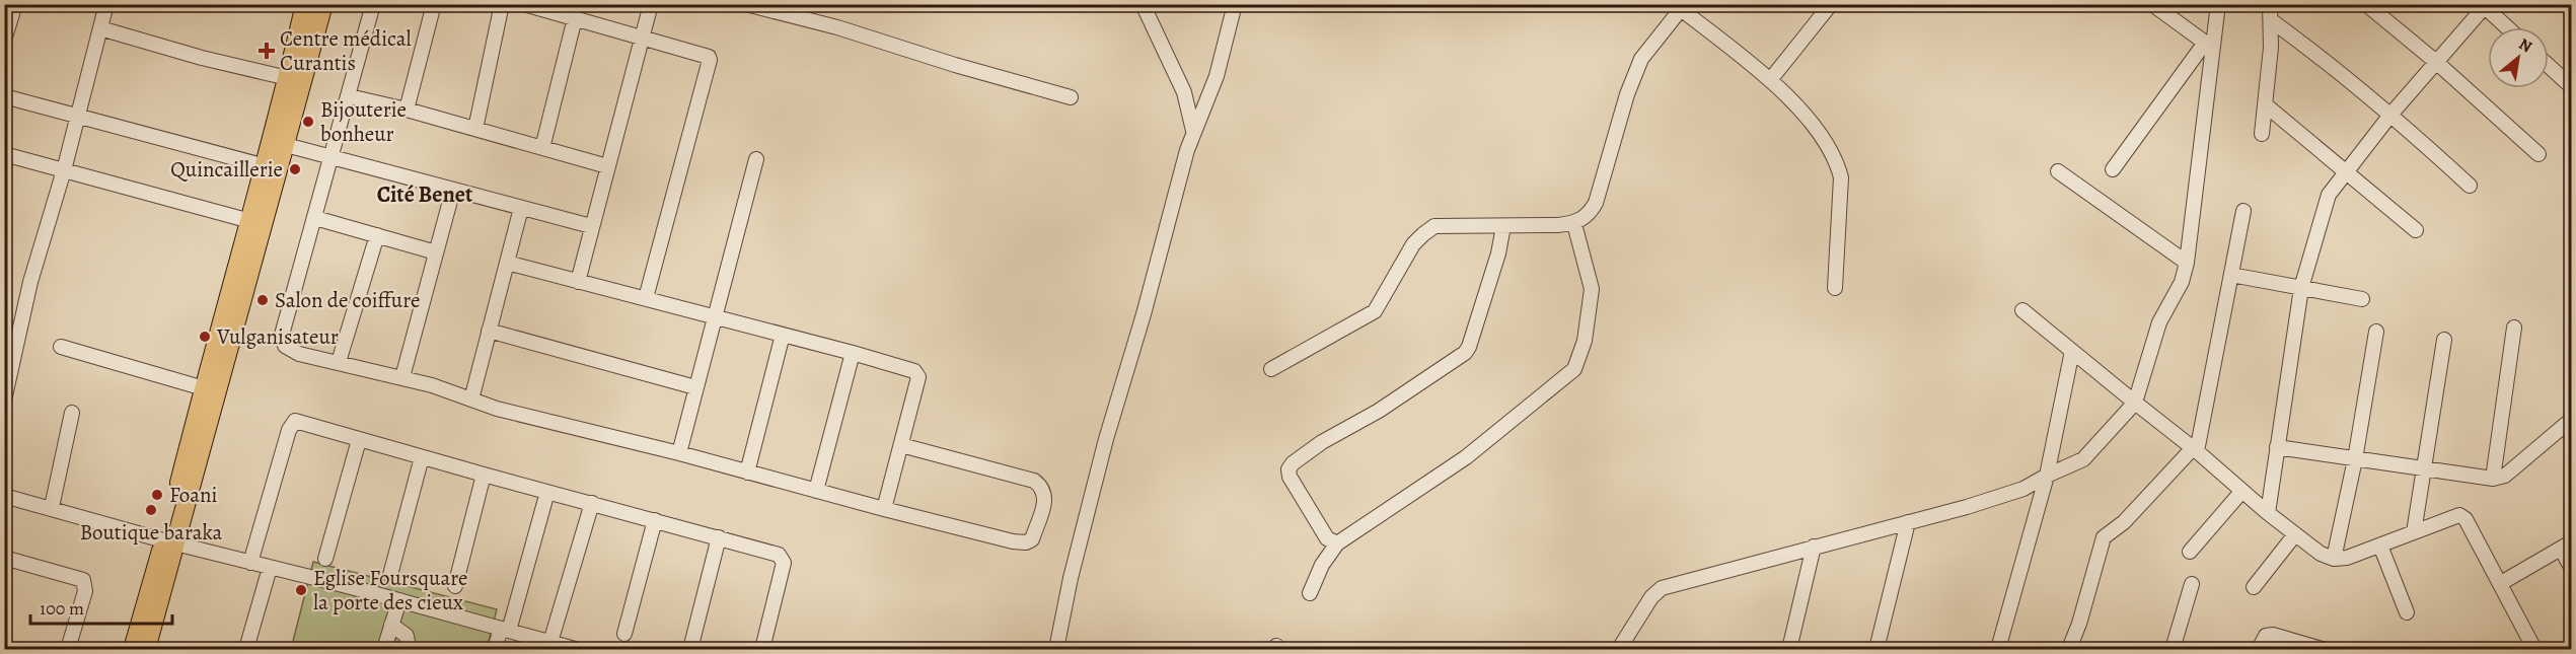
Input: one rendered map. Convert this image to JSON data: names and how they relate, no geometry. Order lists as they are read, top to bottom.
{
  "districts": ["Cité Benet"],
  "places": {
    "health": ["Centre médical Curantis"],
    "other": [
      "Bijouterie bonheur",
      "Quincaillerie",
      "Salon de coiffure",
      "Vulganisateur",
      "Foani",
      "Boutique baraka",
      "Eglise Foursquare la porte des cieux"
    ]
  },
  "scale_bar": "100 m",
  "north": "top right"
}
